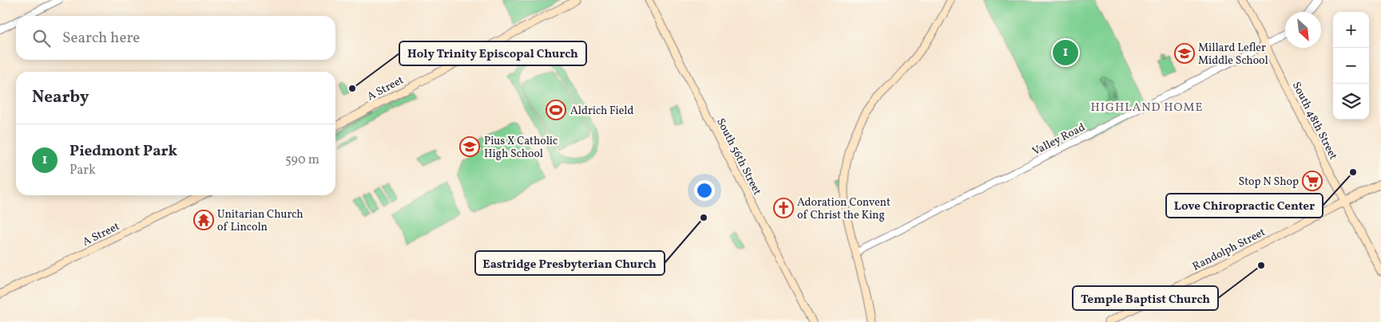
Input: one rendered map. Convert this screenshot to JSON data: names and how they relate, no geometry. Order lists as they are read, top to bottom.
{
  "streets": {
    "main road": [
      "A Street",
      "South 48th Street",
      "South 56th Street",
      "Randolph Street"
    ],
    "street": ["Valley Road"]
  },
  "crossings": [
    ["South 48th Street", "Valley Road"],
    ["South 48th Street", "Randolph Street"]
  ],
  "districts": ["HIGHLAND HOME"],
  "places": {
    "school or university": ["Millard Lefler Middle School", "Pius X Catholic High School"],
    "other": [
      "Holy Trinity Episcopal Church",
      "Love Chiropractic Center",
      "Eastridge Presbyterian Church",
      "Temple Baptist Church"
    ],
    "sports": ["Aldrich Field"],
    "supermarket": ["Stop N Shop"],
    "church": ["Adoration Convent of Christ the King"],
    "temple": ["Unitarian Church of Lincoln"]
  },
  "north": "bottom right",
  "page": {
    "map_buttons": ["+", "−"],
    "search": "Search here",
    "pins": "1",
    "heading": "Nearby",
    "list": [
      {
        "mark": "1",
        "name": "Piedmont Park",
        "note": "Park",
        "value": "590 m"
      }
    ]
  }
}
